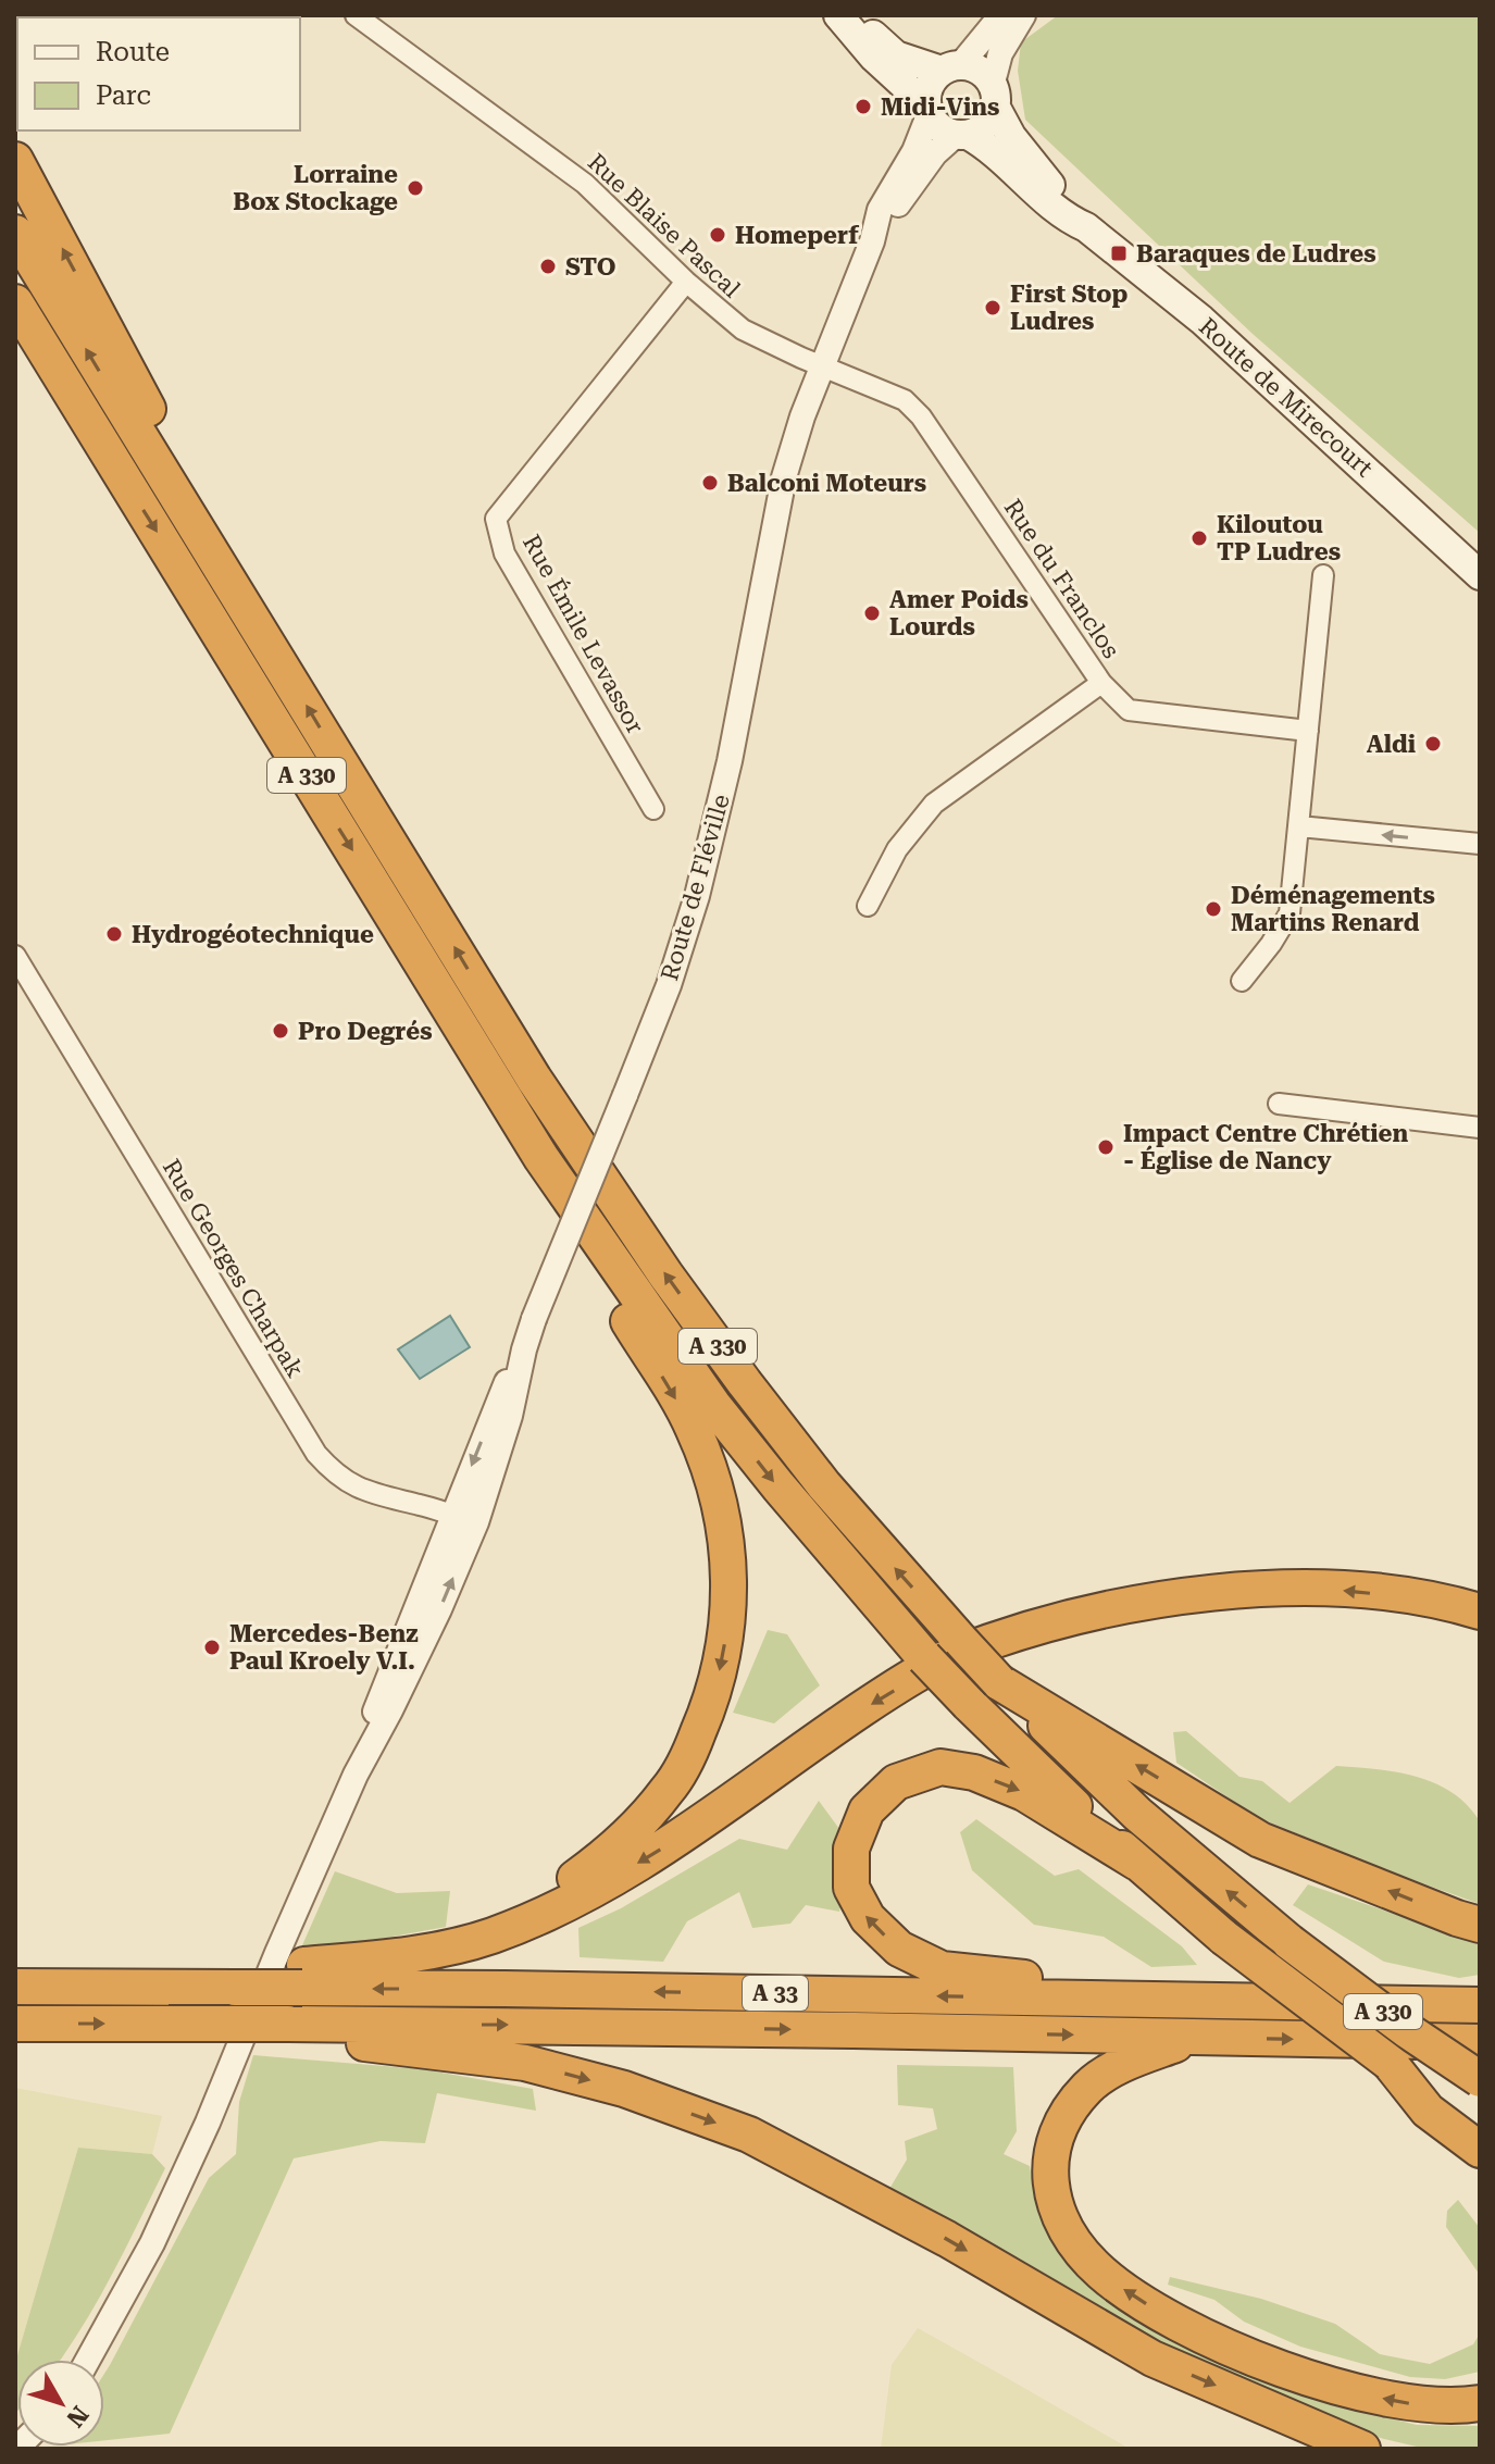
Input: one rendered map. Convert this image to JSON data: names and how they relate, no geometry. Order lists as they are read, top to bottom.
{
  "streets": {
    "highway": ["A 330", "A 33"],
    "main road": ["Route de Mirecourt"],
    "street": [
      "Rue Blaise Pascal",
      "Rue du Franclos",
      "Rue Émile Levassor",
      "Route de Fléville",
      "Rue Georges Charpak"
    ]
  },
  "crossings": [
    ["Rue Blaise Pascal", "Rue du Franclos"],
    ["Rue Blaise Pascal", "Rue Émile Levassor"],
    ["Rue Blaise Pascal", "Route de Fléville"],
    ["Route de Mirecourt", "Route de Fléville"],
    ["Rue du Franclos", "Route de Fléville"],
    ["Route de Fléville", "Rue Georges Charpak"]
  ],
  "places": {
    "other": [
      "Midi-Vins",
      "Lorraine Box Stockage",
      "Homeperf",
      "STO",
      "First Stop Ludres",
      "Balconi Moteurs",
      "Kiloutou TP Ludres",
      "Amer Poids Lourds",
      "Aldi",
      "Déménagements Martins Renard",
      "Hydrogéotechnique",
      "Pro Degrés",
      "Impact Centre Chrétien - Église de Nancy",
      "Mercedes-Benz Paul Kroely V.I."
    ],
    "transit": ["Baraques de Ludres"]
  },
  "legend": ["Route", "Parc"],
  "north": "bottom right"
}
